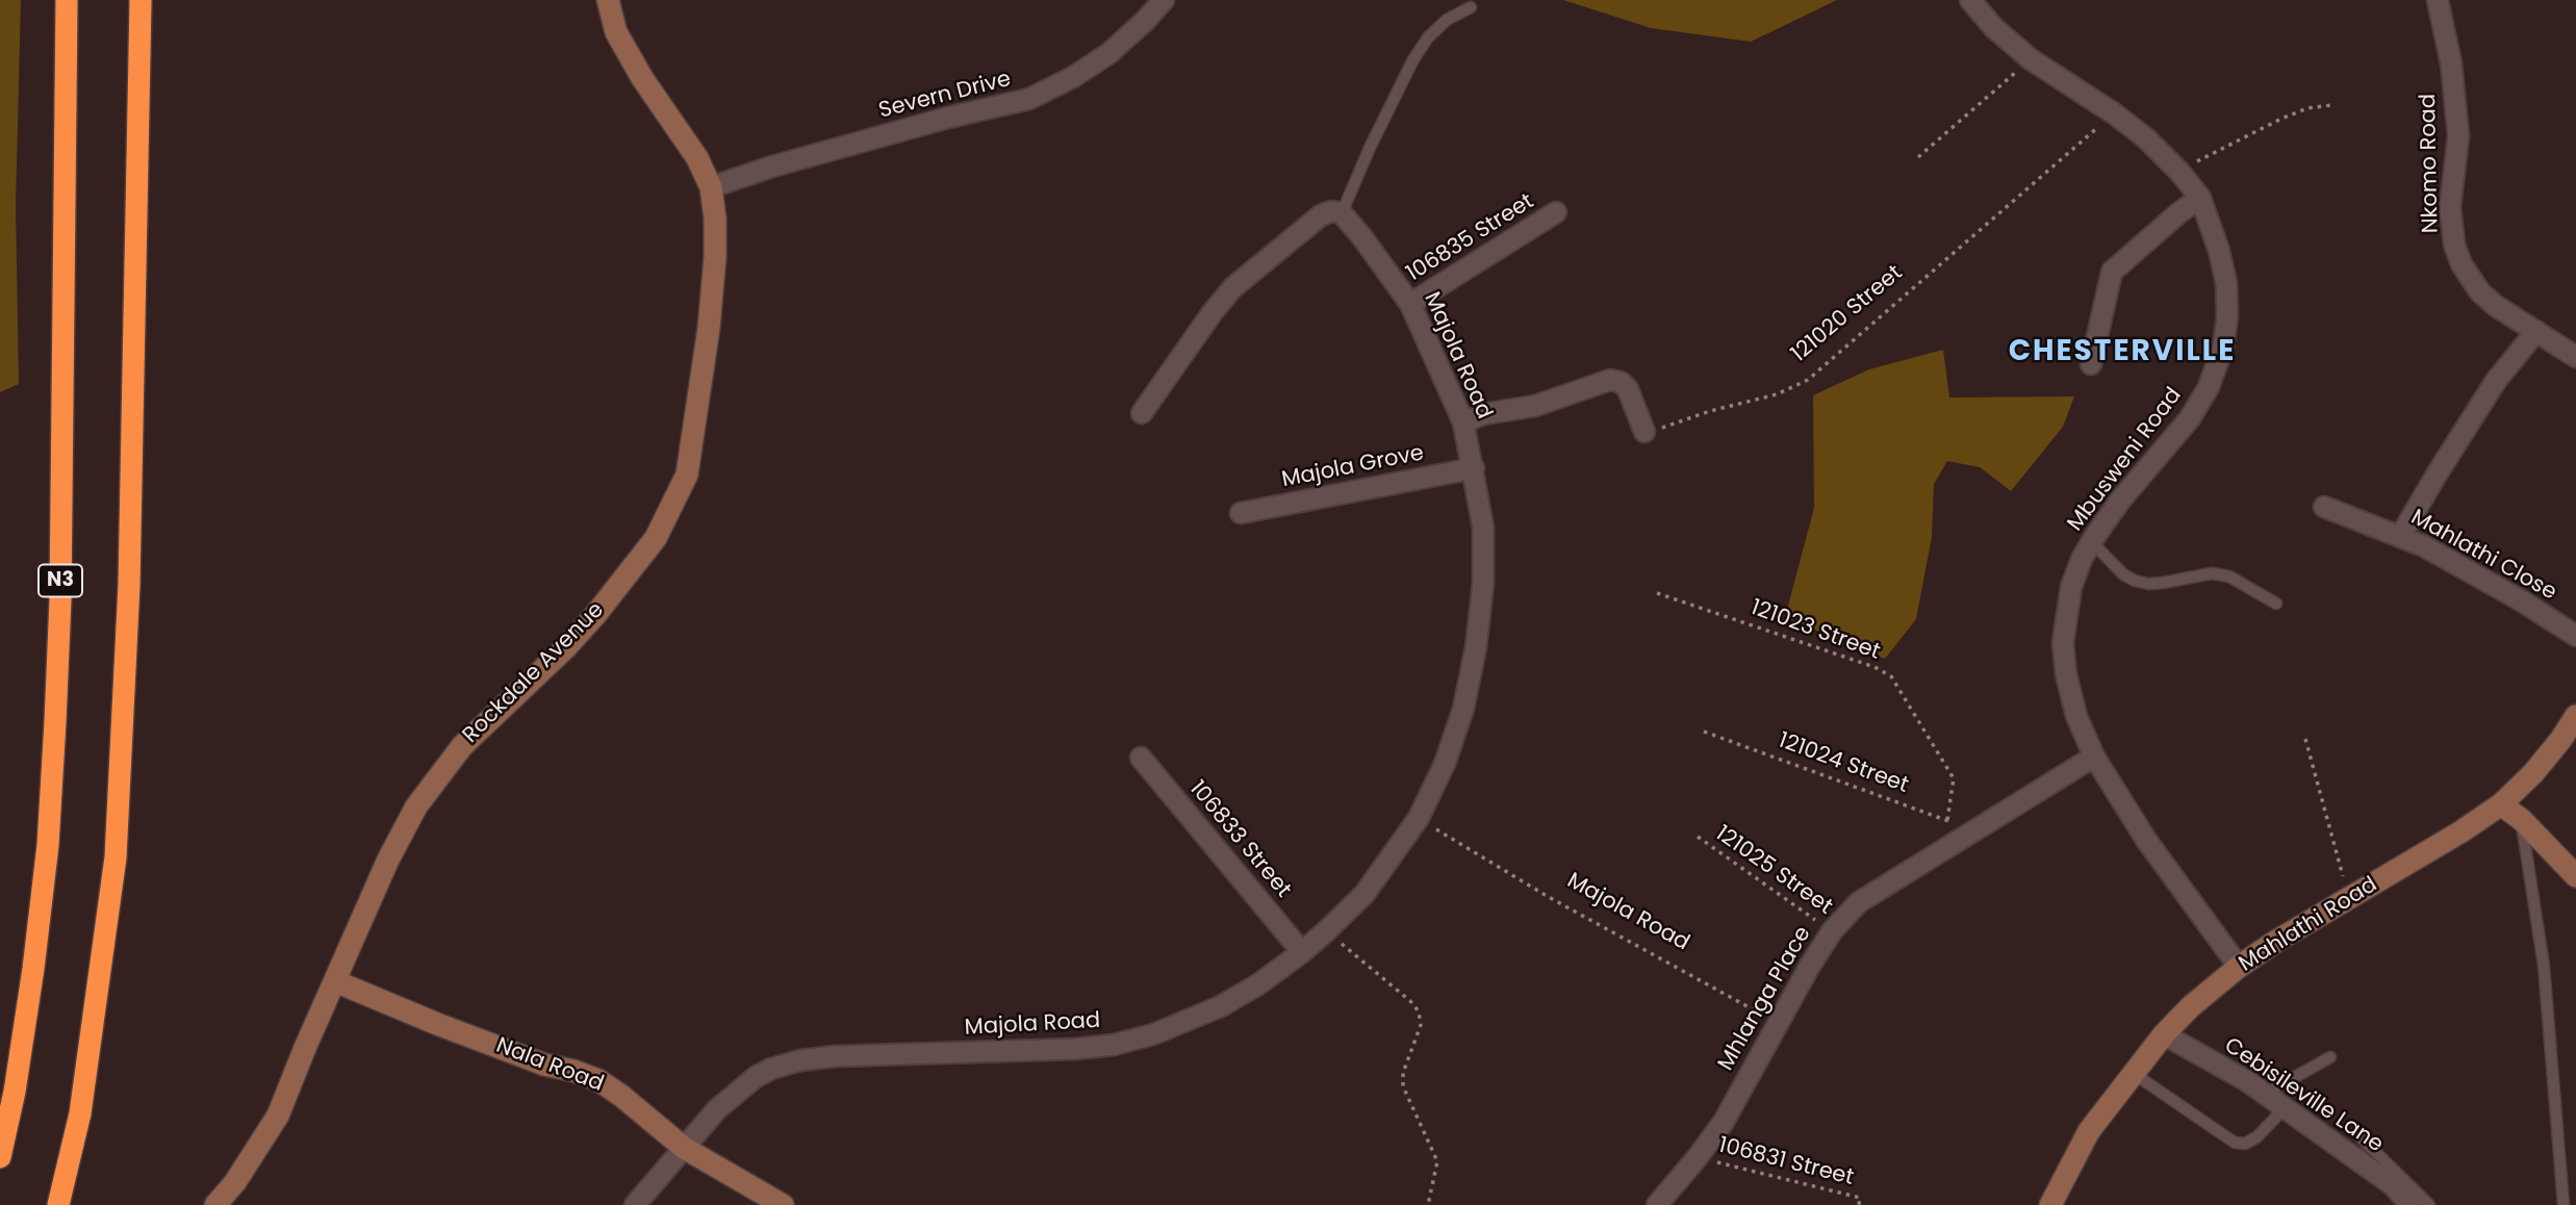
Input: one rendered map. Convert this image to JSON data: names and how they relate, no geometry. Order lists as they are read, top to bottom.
{
  "streets": {
    "highway": ["N3"],
    "street": [
      "Severn Drive",
      "Nkomo Road",
      "106835 Street",
      "Majola Road",
      "Mbusweni Road",
      "Majola Grove",
      "Mahlathi Close",
      "Rockdale Avenue",
      "106833 Street",
      "Mahlathi Road",
      "Mhlanga Place",
      "Nala Road",
      "Cebisileville Lane"
    ],
    "path": [
      "121020 Street",
      "121023 Street",
      "121024 Street",
      "121025 Street",
      "106831 Street"
    ]
  },
  "crossings": [
    ["Severn Drive", "Rockdale Avenue"],
    ["106835 Street", "Majola Road"],
    ["121020 Street", "Mbusweni Road"],
    ["Majola Road", "Majola Grove"],
    ["Majola Road", "106833 Street"],
    ["Majola Road", "Mhlanga Place"],
    ["Majola Road", "Nala Road"],
    ["Mbusweni Road", "Mahlathi Road"],
    ["Mbusweni Road", "Mhlanga Place"],
    ["121023 Street", "121024 Street"],
    ["Rockdale Avenue", "Nala Road"],
    ["121024 Street", "Mhlanga Place"],
    ["121025 Street", "Mhlanga Place"],
    ["Mahlathi Road", "Cebisileville Lane"],
    ["Mhlanga Place", "106831 Street"]
  ],
  "districts": ["CHESTERVILLE"]
}
